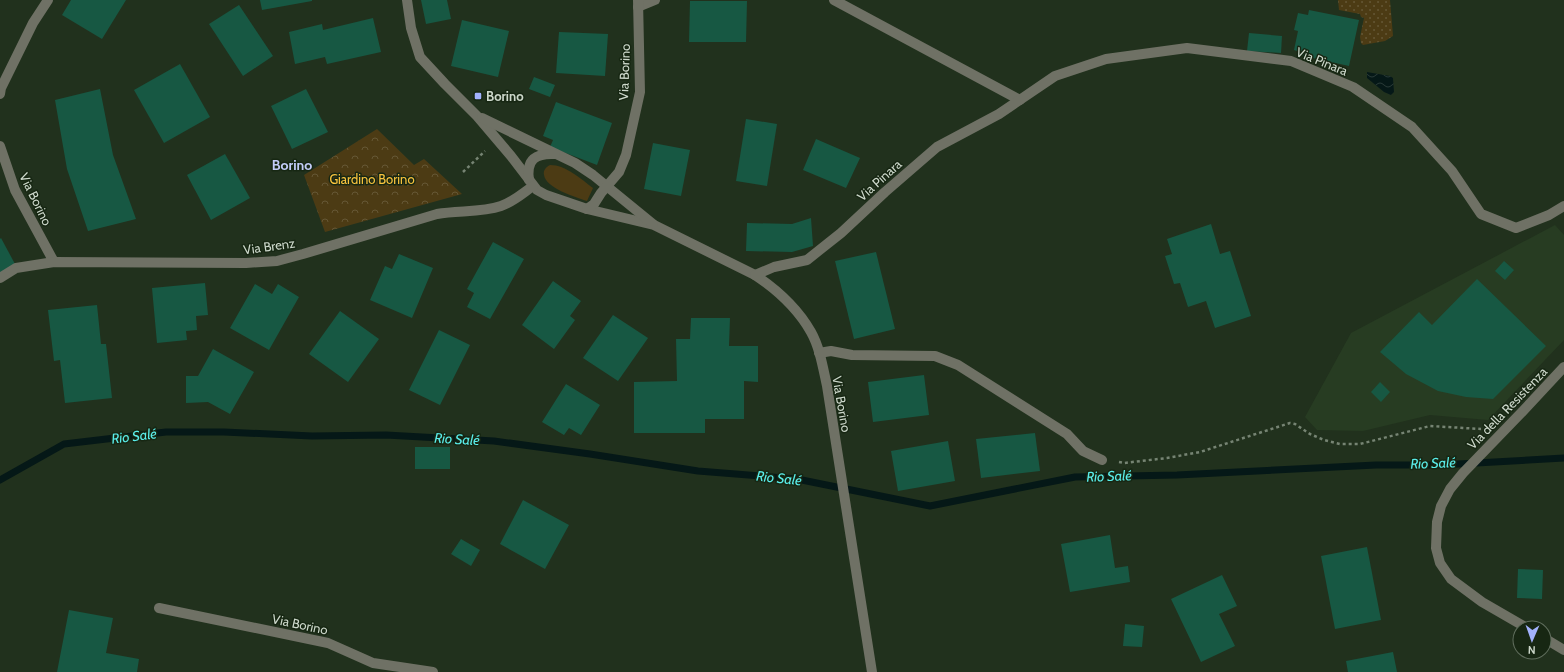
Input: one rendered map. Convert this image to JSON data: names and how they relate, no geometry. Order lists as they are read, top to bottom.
{
  "streets": {
    "street": [
      "Via Pinara",
      "Via Borino",
      "Via Brenz",
      "Via della Resistenza"
    ]
  },
  "crossings": [
    ["Via Pinara", "Via Borino"],
    ["Via Borino", "Via Brenz"]
  ],
  "districts": ["Borino"],
  "water": ["Rio Salé"],
  "parks": ["Giardino Borino"],
  "places": {
    "transit": ["Borino"]
  },
  "north": "bottom"
}
